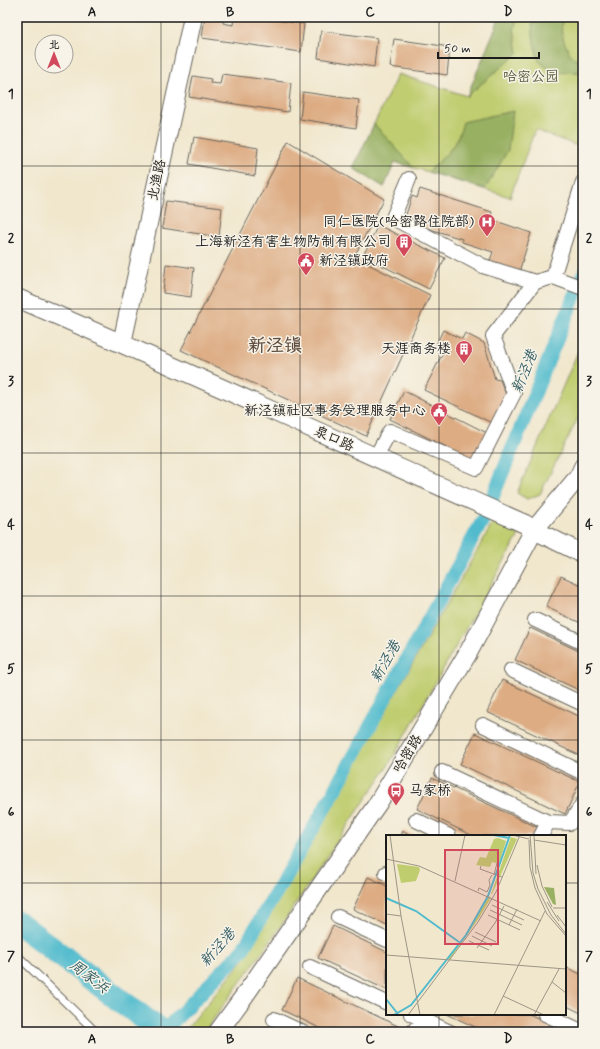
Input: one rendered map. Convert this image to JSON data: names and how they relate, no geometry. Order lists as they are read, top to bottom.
{
  "streets": {
    "street": ["北渔路", "泉口路", "哈密路"]
  },
  "crossings": [
    ["北渔路", "泉口路"],
    ["泉口路", "哈密路"]
  ],
  "districts": ["新泾镇"],
  "water": ["新泾港", "周家浜"],
  "parks": ["哈密公园"],
  "places": {
    "hospital": ["同仁医院(哈密路住院部)"],
    "building": ["上海新泾有害生物防制有限公司", "天涯商务楼"],
    "public building": ["新泾镇政府", "新泾镇社区事务受理服务中心"],
    "bus stop": ["马家桥"]
  },
  "scale_bar": "50 m",
  "north": "top",
  "grid": {
    "columns": [
      "A",
      "B",
      "C",
      "D"
    ],
    "rows": [
      "1",
      "2",
      "3",
      "4",
      "5",
      "6",
      "7"
    ]
  }
}
